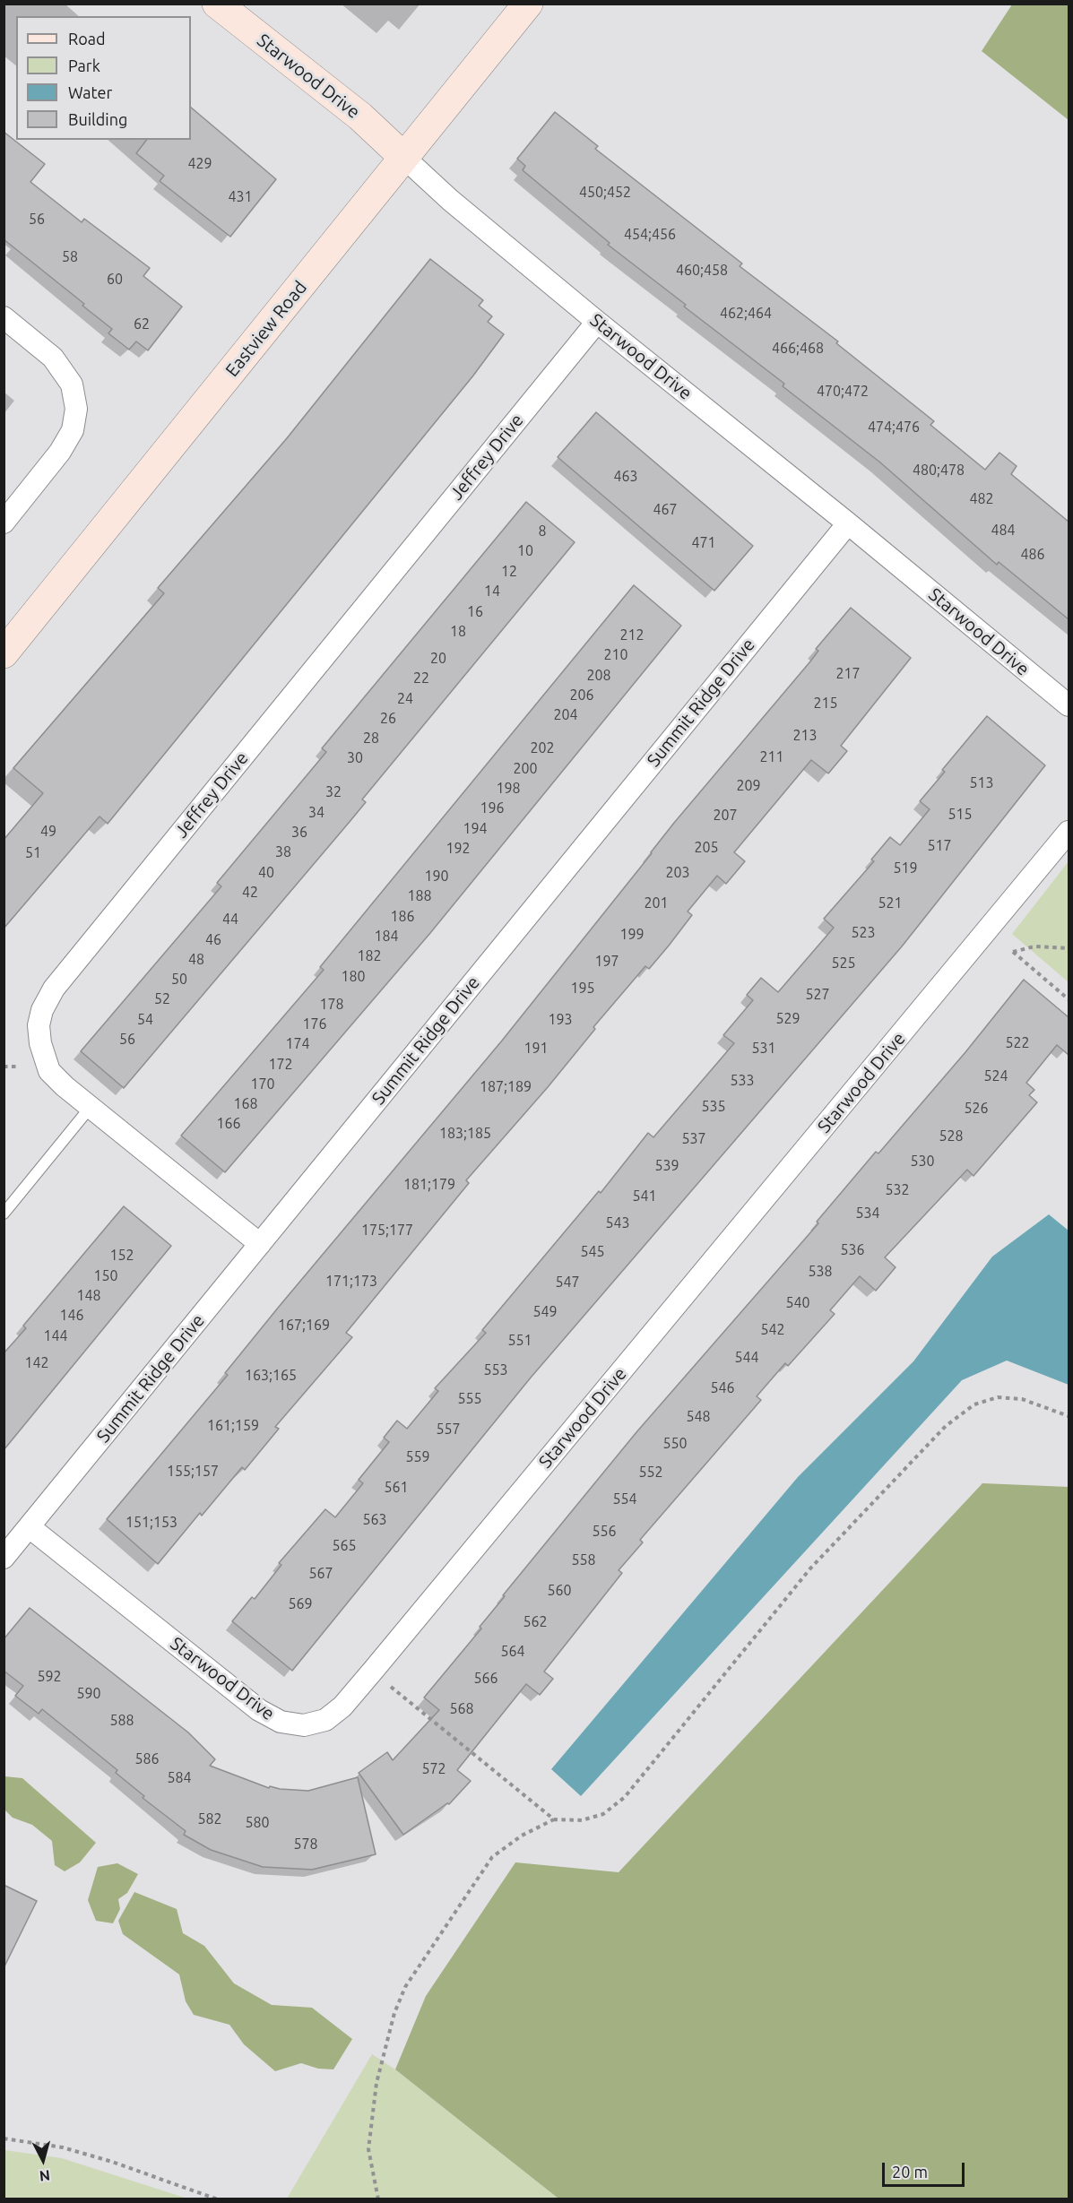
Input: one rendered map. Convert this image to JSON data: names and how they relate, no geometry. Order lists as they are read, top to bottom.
{
  "streets": {
    "street": [
      "Starwood Drive",
      "Eastview Road",
      "Jeffrey Drive",
      "Summit Ridge Drive"
    ]
  },
  "crossings": [
    ["Starwood Drive", "Eastview Road"],
    ["Starwood Drive", "Jeffrey Drive"],
    ["Starwood Drive", "Summit Ridge Drive"],
    ["Jeffrey Drive", "Summit Ridge Drive"]
  ],
  "house_numbers": [
    "429",
    "450;452",
    "431",
    "56",
    "454;456",
    "58",
    "460;458",
    "60",
    "462;464",
    "62",
    "466;468",
    "470;472",
    "474;476",
    "480;478",
    "463",
    "482",
    "467",
    "484",
    "8",
    "471",
    "10",
    "486",
    "12",
    "14",
    "16",
    "18",
    "212",
    "210",
    "20",
    "217",
    "208",
    "22",
    "206",
    "24",
    "215",
    "204",
    "26",
    "213",
    "28",
    "202",
    "211",
    "30",
    "200",
    "513",
    "209",
    "198",
    "32",
    "196",
    "34",
    "515",
    "207",
    "194",
    "49",
    "36",
    "517",
    "205",
    "192",
    "38",
    "51",
    "519",
    "40",
    "203",
    "190",
    "42",
    "188",
    "201",
    "521",
    "186",
    "44",
    "523",
    "199",
    "184",
    "46",
    "182",
    "48",
    "197",
    "525",
    "180",
    "50",
    "195",
    "527",
    "52",
    "178",
    "529",
    "54",
    "193",
    "176",
    "56",
    "522",
    "174",
    "191",
    "531",
    "172",
    "524",
    "533",
    "170",
    "187;189",
    "168",
    "535",
    "526",
    "166",
    "183;185",
    "528",
    "537",
    "530",
    "539",
    "181;179",
    "532",
    "541",
    "534",
    "543",
    "175;177",
    "536",
    "545",
    "152",
    "538",
    "150",
    "171;173",
    "547",
    "148",
    "540",
    "549",
    "146",
    "167;169",
    "542",
    "144",
    "551",
    "544",
    "142",
    "553",
    "163;165",
    "546",
    "555",
    "548",
    "161;159",
    "557",
    "550",
    "559",
    "155;157",
    "552",
    "561",
    "554",
    "563",
    "151;153",
    "556",
    "565",
    "558",
    "567",
    "560",
    "569",
    "562",
    "564",
    "592",
    "566",
    "590",
    "568",
    "588",
    "586",
    "572",
    "584",
    "582",
    "580",
    "578"
  ],
  "legend": [
    "Road",
    "Park",
    "Water",
    "Building"
  ],
  "scale_bar": "20 m",
  "north": "bottom"
}
